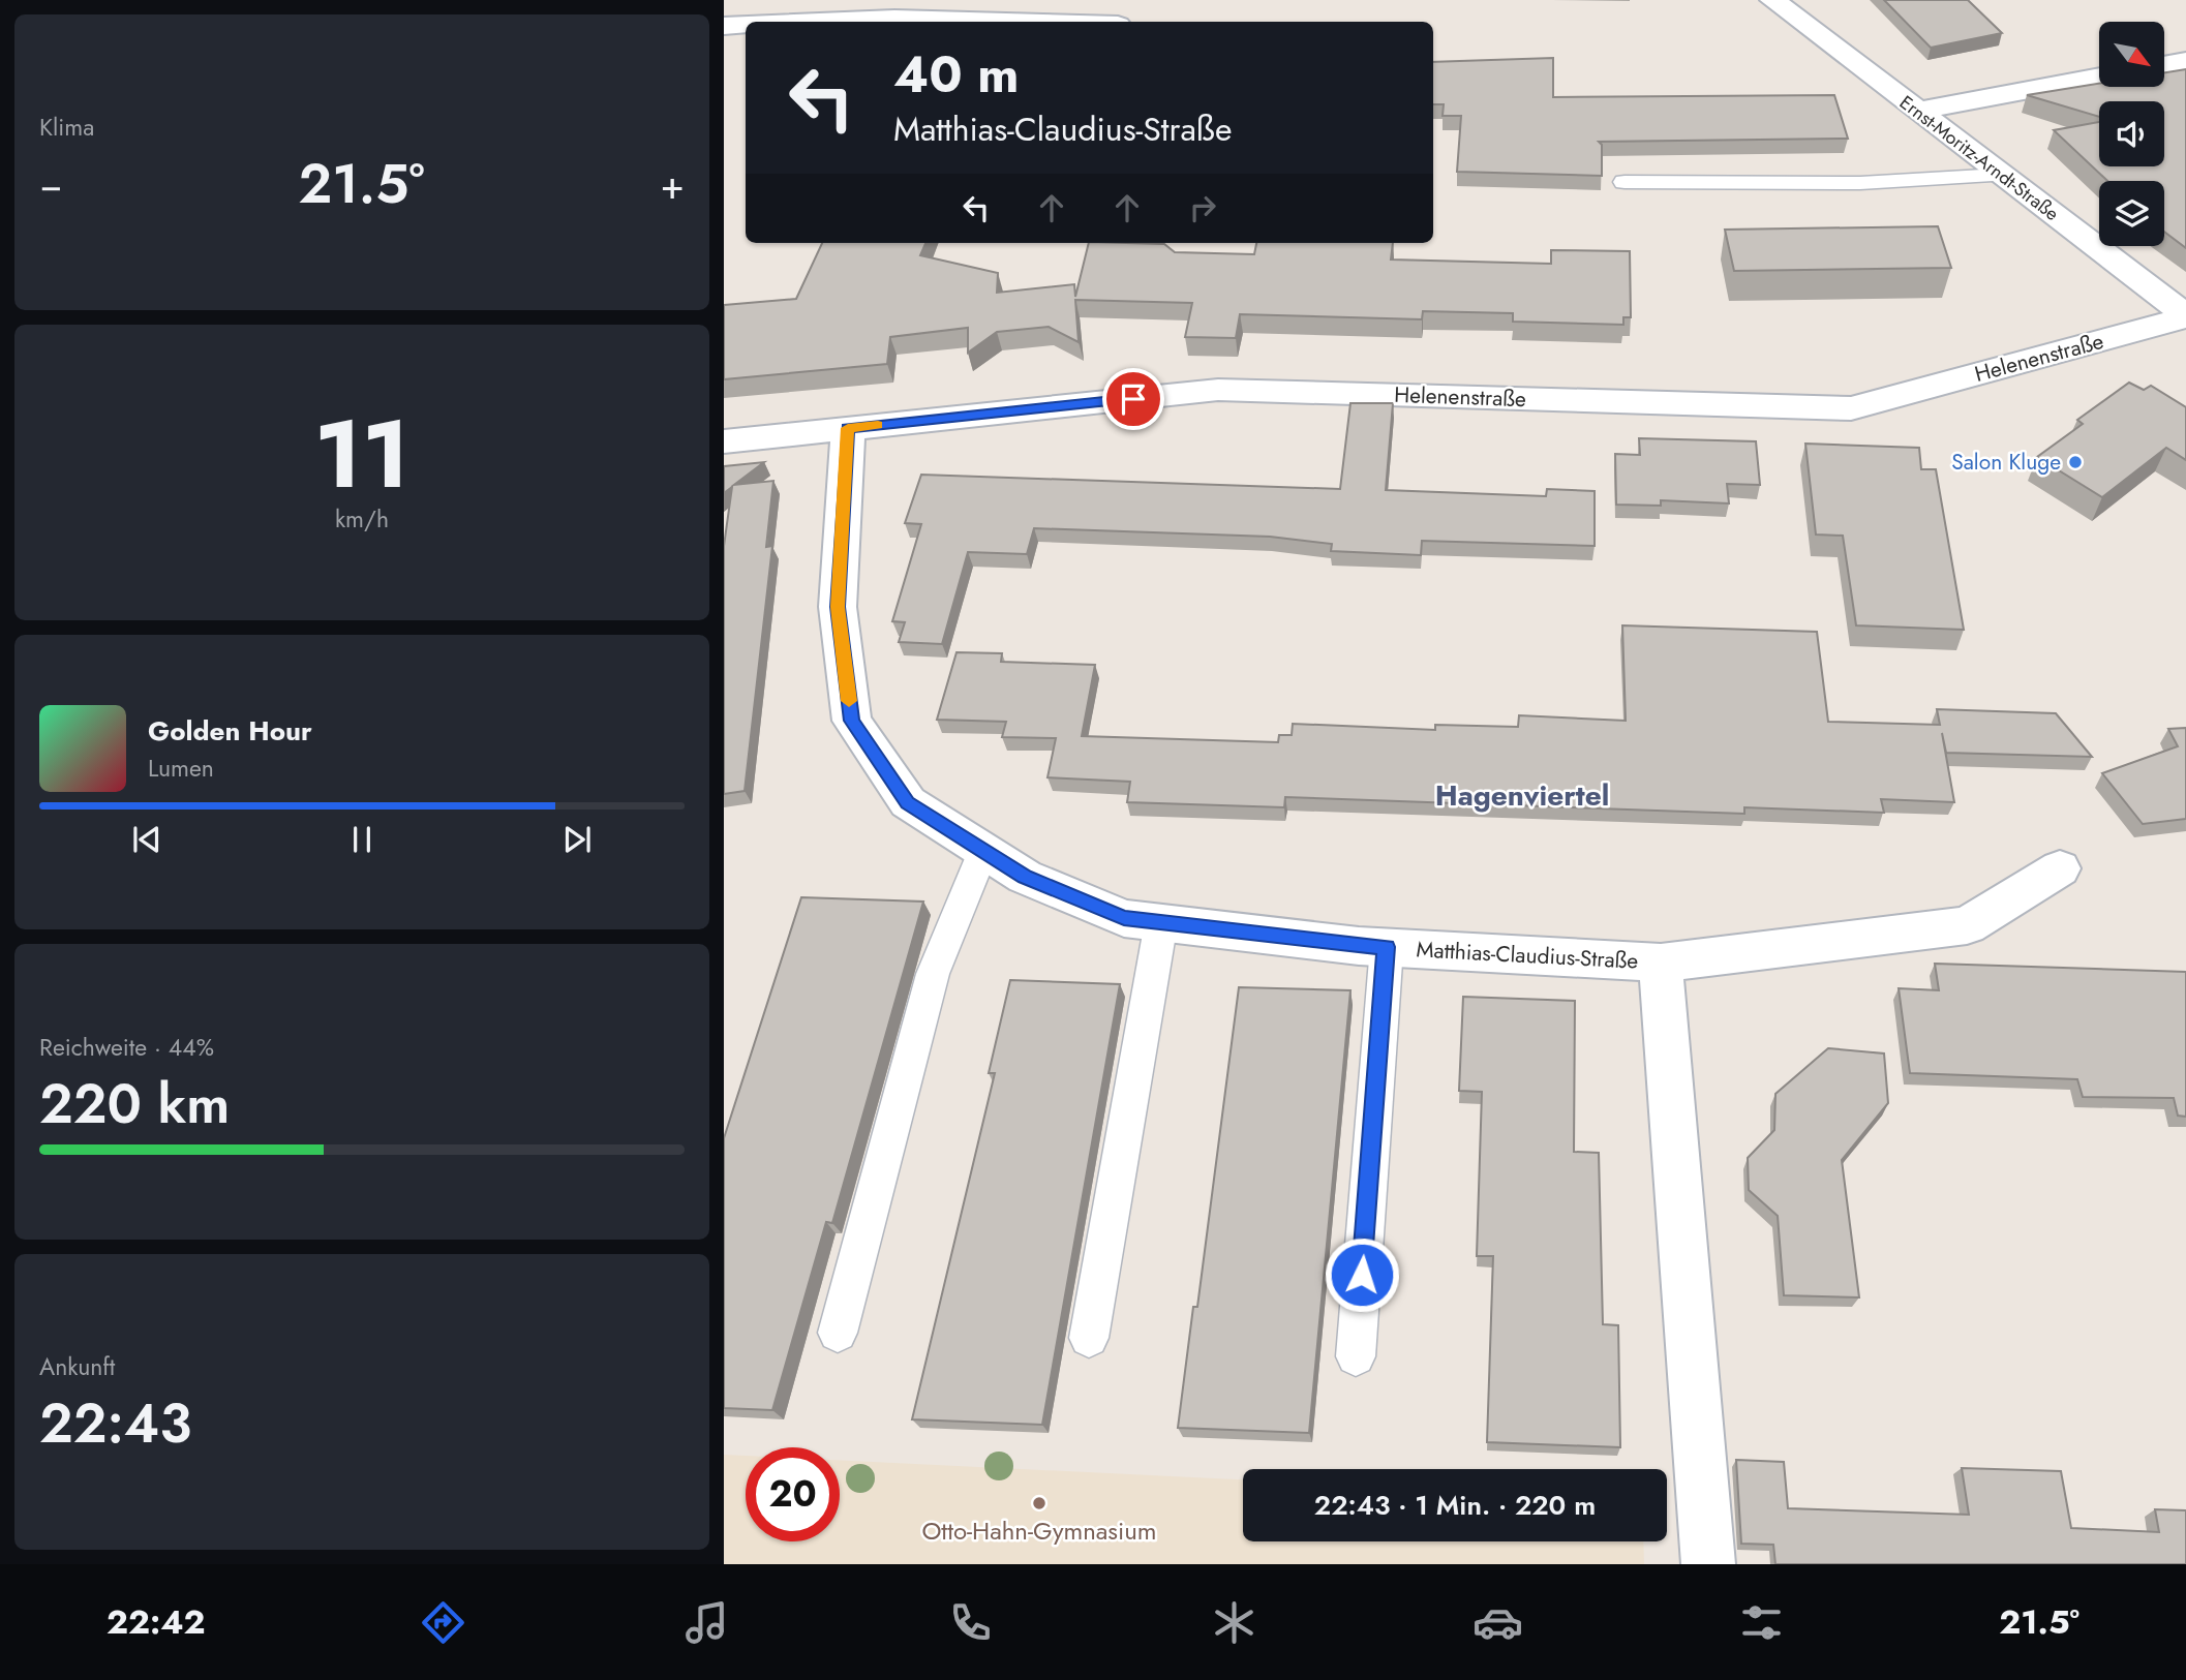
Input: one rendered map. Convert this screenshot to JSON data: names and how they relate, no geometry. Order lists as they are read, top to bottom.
{
  "streets": {
    "street": ["Ernst-Moritz-Arndt-Straße", "Helenenstraße", "Matthias-Claudius-Straße"]
  },
  "crossings": [
    ["Ernst-Moritz-Arndt-Straße", "Helenenstraße"],
    ["Helenenstraße", "Matthias-Claudius-Straße"]
  ],
  "districts": ["Hagenviertel"],
  "places": ["Salon Kluge", "Otto-Hahn-Gymnasium"],
  "north": "bottom right",
  "page": {
    "tile": [
      "Klima",
      ["11", "km/h"],
      ["Reichweite · 44%", "220 km"],
      ["Ankunft", "22:43"]
    ],
    "turn": ["40 m", "Matthias-Claudius-Straße"],
    "heat": ["−", "21.5°", "+"],
    "song": ["Golden Hour", "Lumen"],
    "limit": "20",
    "trip": "22:43 · 1 Min. · 220 m",
    "tabs": ["22:42", "21.5°"]
  }
}
